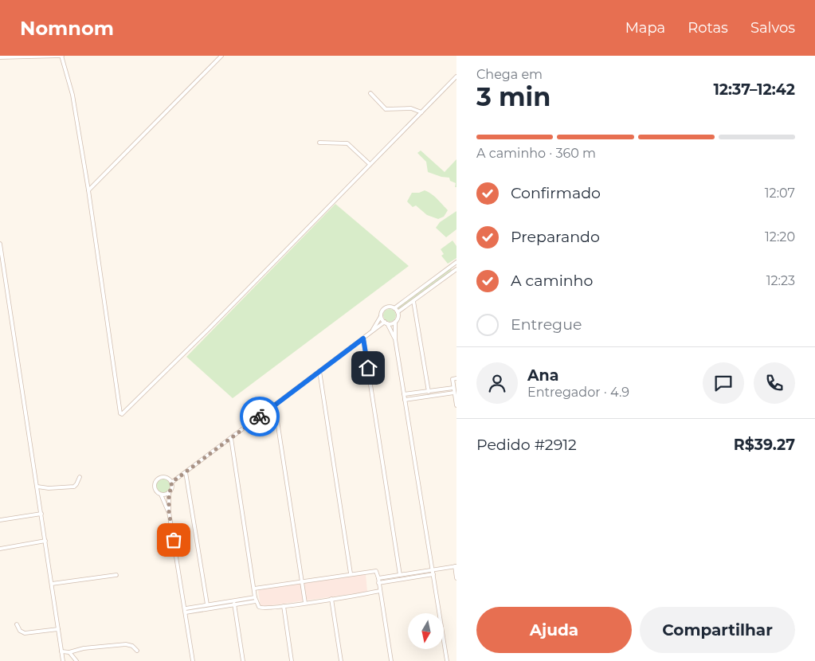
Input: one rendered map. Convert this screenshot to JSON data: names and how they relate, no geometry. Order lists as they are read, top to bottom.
{
  "north": "bottom",
  "page": {
    "header": "Nomnom",
    "nav": ["Mapa", "Rotas", "Salvos"],
    "heading": ["3 min", "Chega em", "12:37–12:42"],
    "panel": [
      "Ana",
      "Entregador · 4.9",
      "Pedido #2912",
      "R$39.27"
    ],
    "bar": "A caminho · 360 m",
    "list": [
      ["Confirmado", "12:07"],
      ["Preparando", "12:20"],
      ["A caminho", "12:23"],
      "Entregue"
    ],
    "buttons": ["Ajuda", "Compartilhar"]
  }
}
